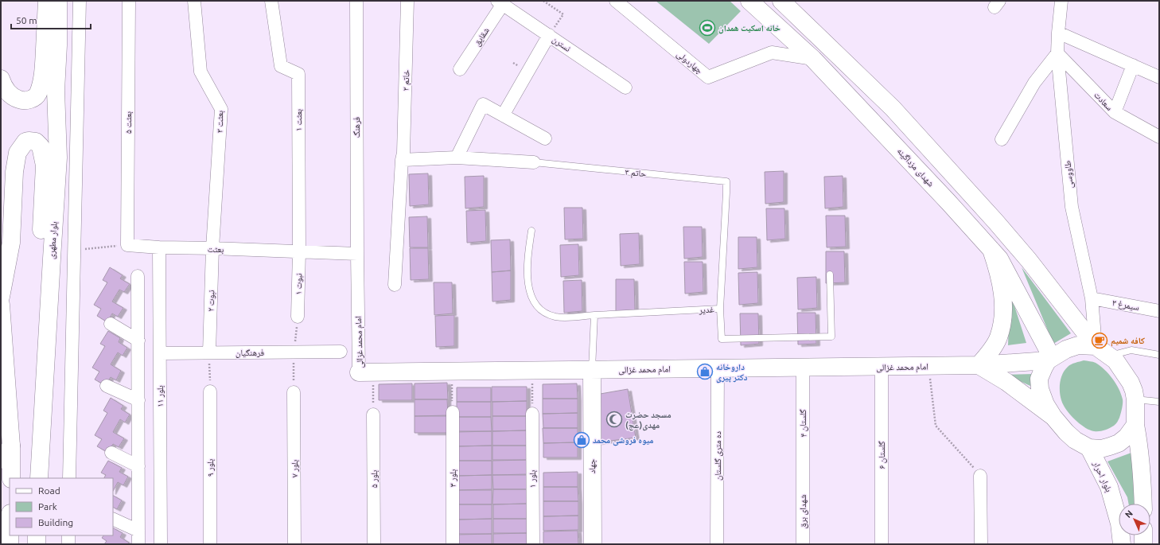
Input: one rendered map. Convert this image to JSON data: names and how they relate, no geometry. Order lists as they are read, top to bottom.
{
  "streets": {
    "main road": [
      "شهدای مزداگینه",
      "بلوار مطهری",
      "امام محمد غزالی",
      "جهاد",
      "بلوار احرار"
    ],
    "street": [
      "شقایق",
      "نسترن",
      "چهاردولی",
      "خاتم ۲",
      "سعادت",
      "بعثت ۱",
      "بعثت ۳",
      "بعثت ۵",
      "فرهنگ",
      "طاووسی",
      "بعثت",
      "نبوت ۱",
      "نبوت ۲",
      "سیمرغ ۳",
      "فرهنگیان",
      "بلور ۱۱",
      "گلستان ۴",
      "گلستان ۶",
      "ده متری گلستان",
      "بلور ۹",
      "بلور ۷",
      "بلور ۳",
      "بلور ۵",
      "بلور ۱",
      "شهدای برق"
    ],
    "lane": ["حاتم ۳", "غدیر"]
  },
  "crossings": [
    ["شقایق", "نسترن"],
    ["چهاردولی", "شهدای مزداگینه"],
    ["سعادت", "طاووسی"],
    ["بعثت ۱", "بعثت"],
    ["بعثت ۱", "نبوت ۱"],
    ["بعثت ۳", "بعثت"],
    ["بعثت ۳", "نبوت ۲"],
    ["بعثت ۵", "بعثت"],
    ["فرهنگ", "بعثت"],
    ["فرهنگ", "امام محمد غزالی"],
    ["شهدای مزداگینه", "طاووسی"],
    ["شهدای مزداگینه", "امام محمد غزالی"],
    ["شهدای مزداگینه", "بلوار احرار"],
    ["حاتم ۳", "غدیر"],
    ["طاووسی", "سیمرغ ۳"],
    ["طاووسی", "امام محمد غزالی"],
    ["طاووسی", "بلوار احرار"],
    ["بعثت", "نبوت ۱"],
    ["بعثت", "نبوت ۲"],
    ["بعثت", "امام محمد غزالی"],
    ["بعثت", "بلور ۱۱"],
    ["نبوت ۲", "فرهنگیان"],
    ["امام محمد غزالی", "گلستان ۴"],
    ["امام محمد غزالی", "گلستان ۶"],
    ["امام محمد غزالی", "ده متری گلستان"],
    ["امام محمد غزالی", "جهاد"],
    ["امام محمد غزالی", "بلوار احرار"],
    ["فرهنگیان", "بلور ۱۱"],
    ["گلستان ۴", "شهدای برق"]
  ],
  "places": {
    "sports": ["خانه اسكيت همدان"],
    "cafe": ["کافه شمیم"],
    "shop": ["داروخانه دکتر پیری", "میوه فروشی محمد"],
    "mosque": ["مسجد حضرت مهدی(عج)"]
  },
  "legend": ["Road", "Park", "Building"],
  "scale_bar": "50 m",
  "north": "top left"
}
